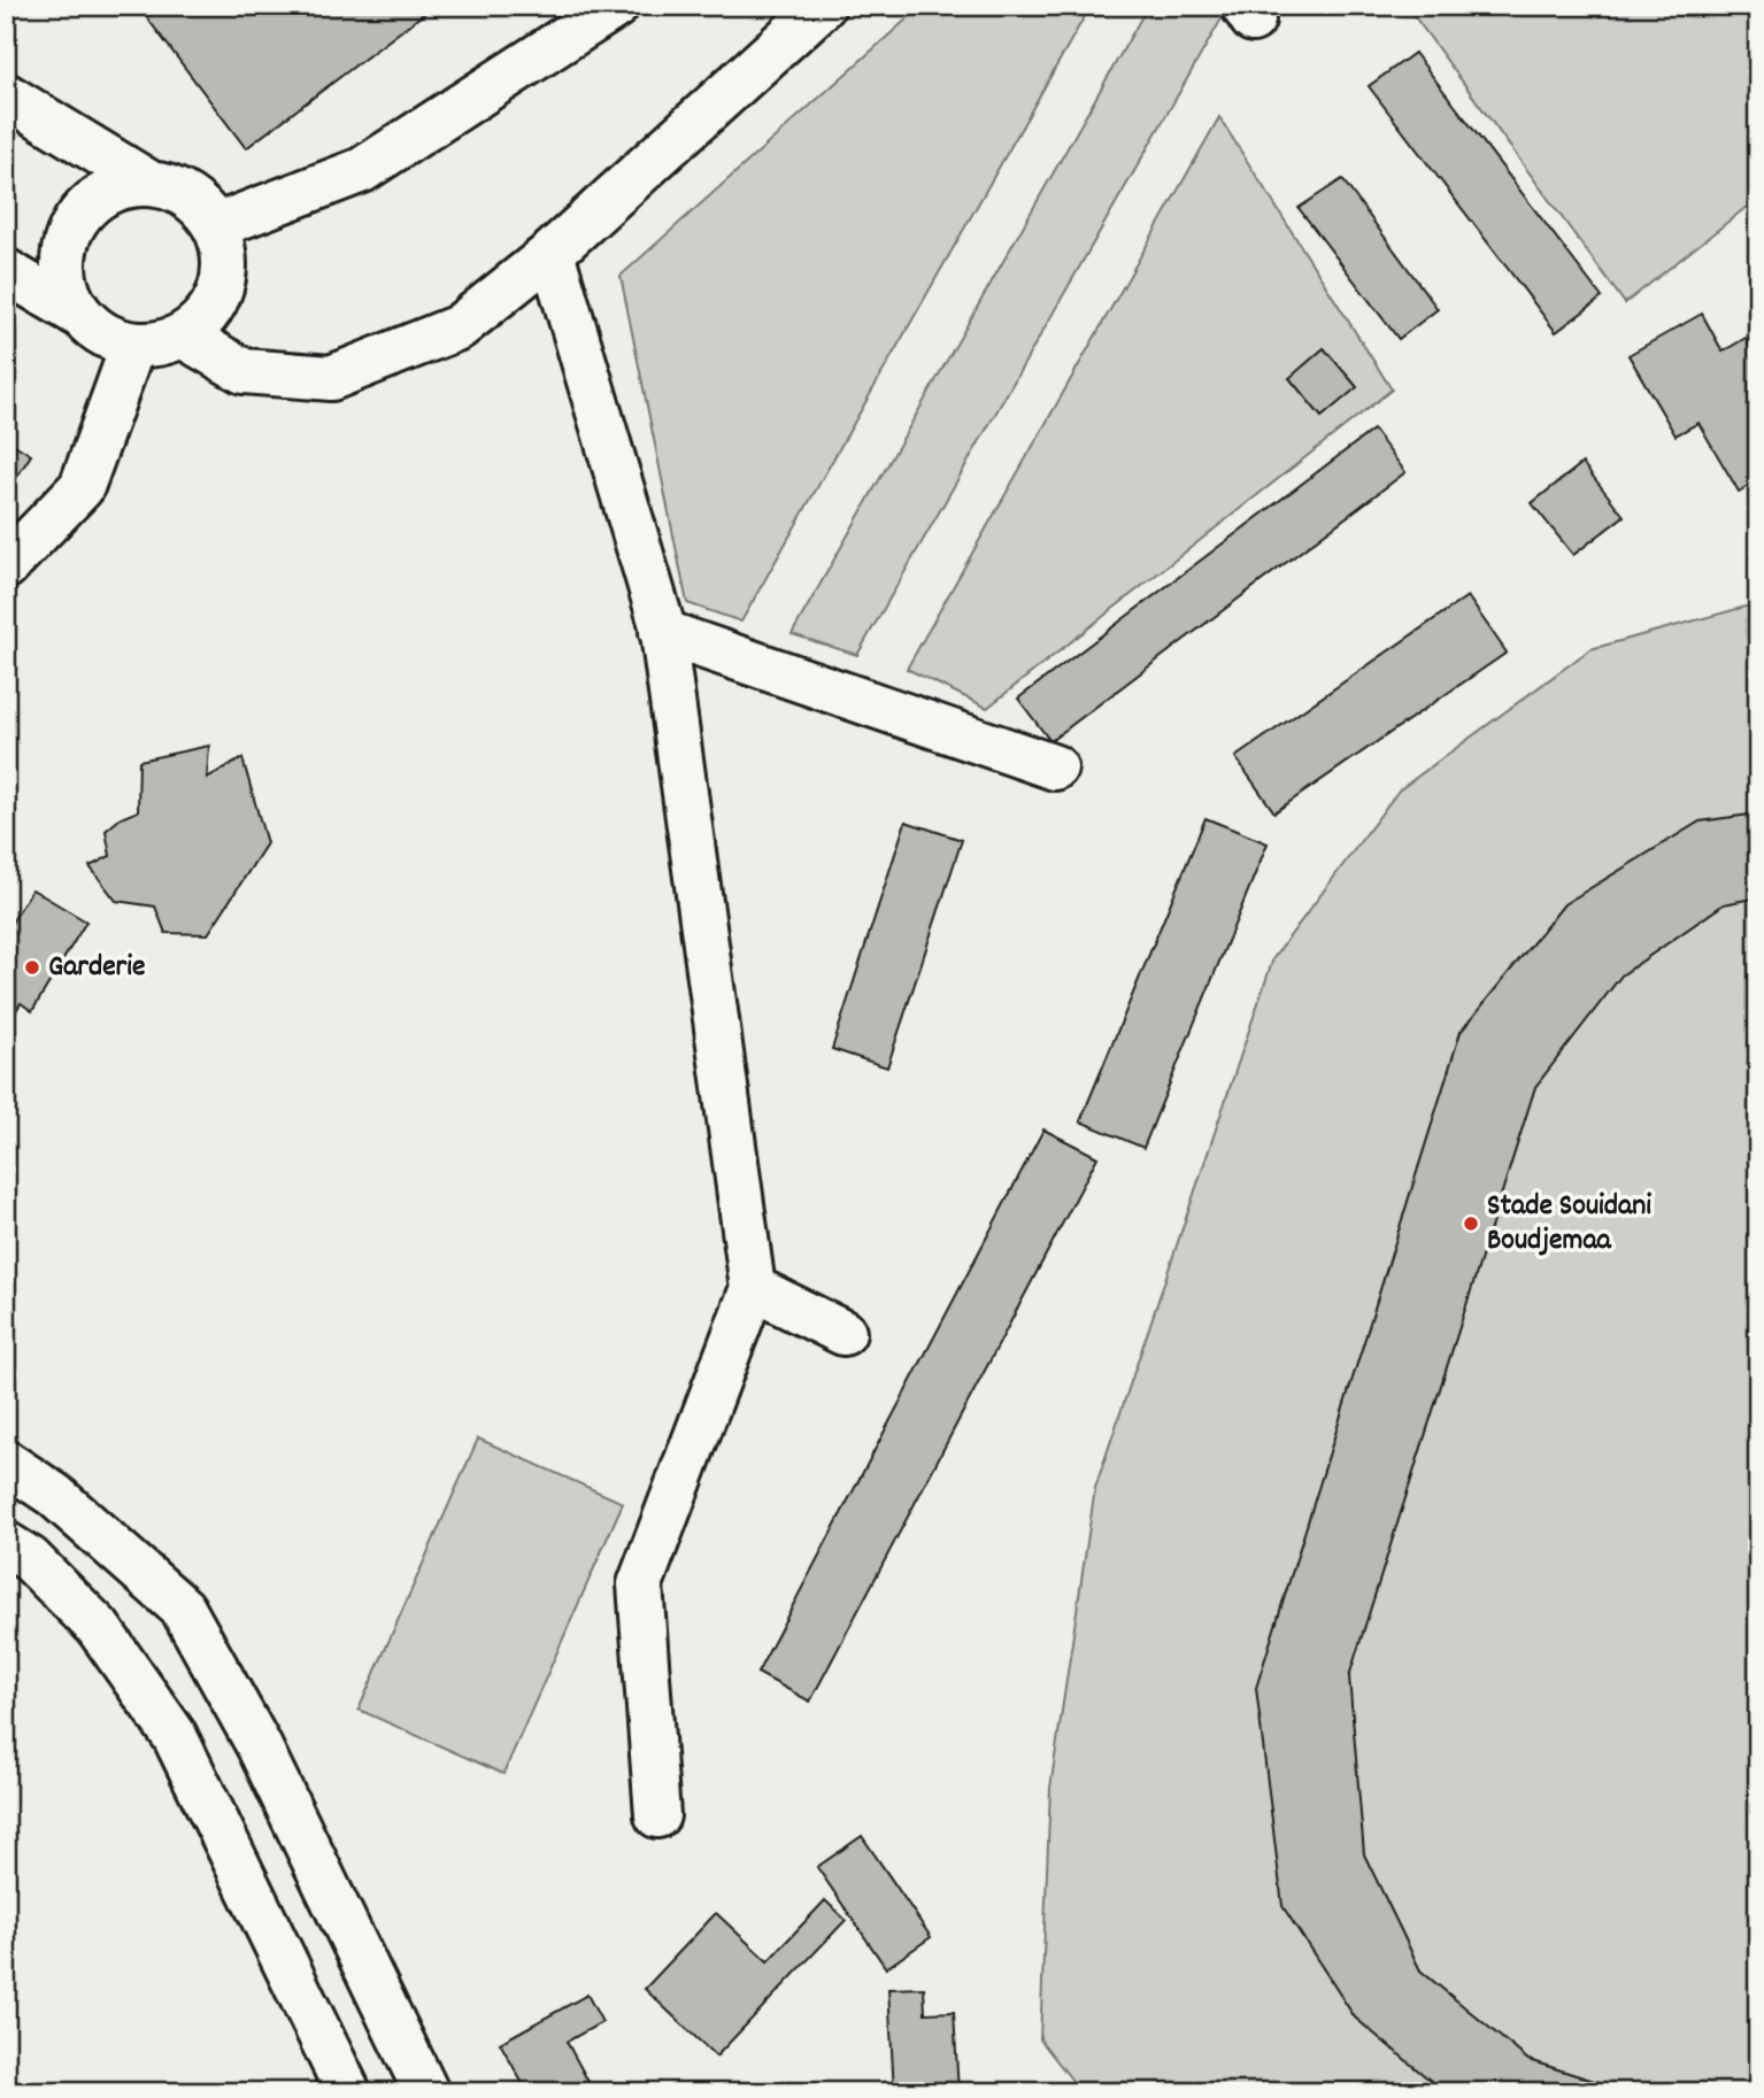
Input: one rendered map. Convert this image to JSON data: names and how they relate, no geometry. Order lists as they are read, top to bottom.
{
  "places": ["Garderie", "Stade Souidani Boudjemaa"]
}
